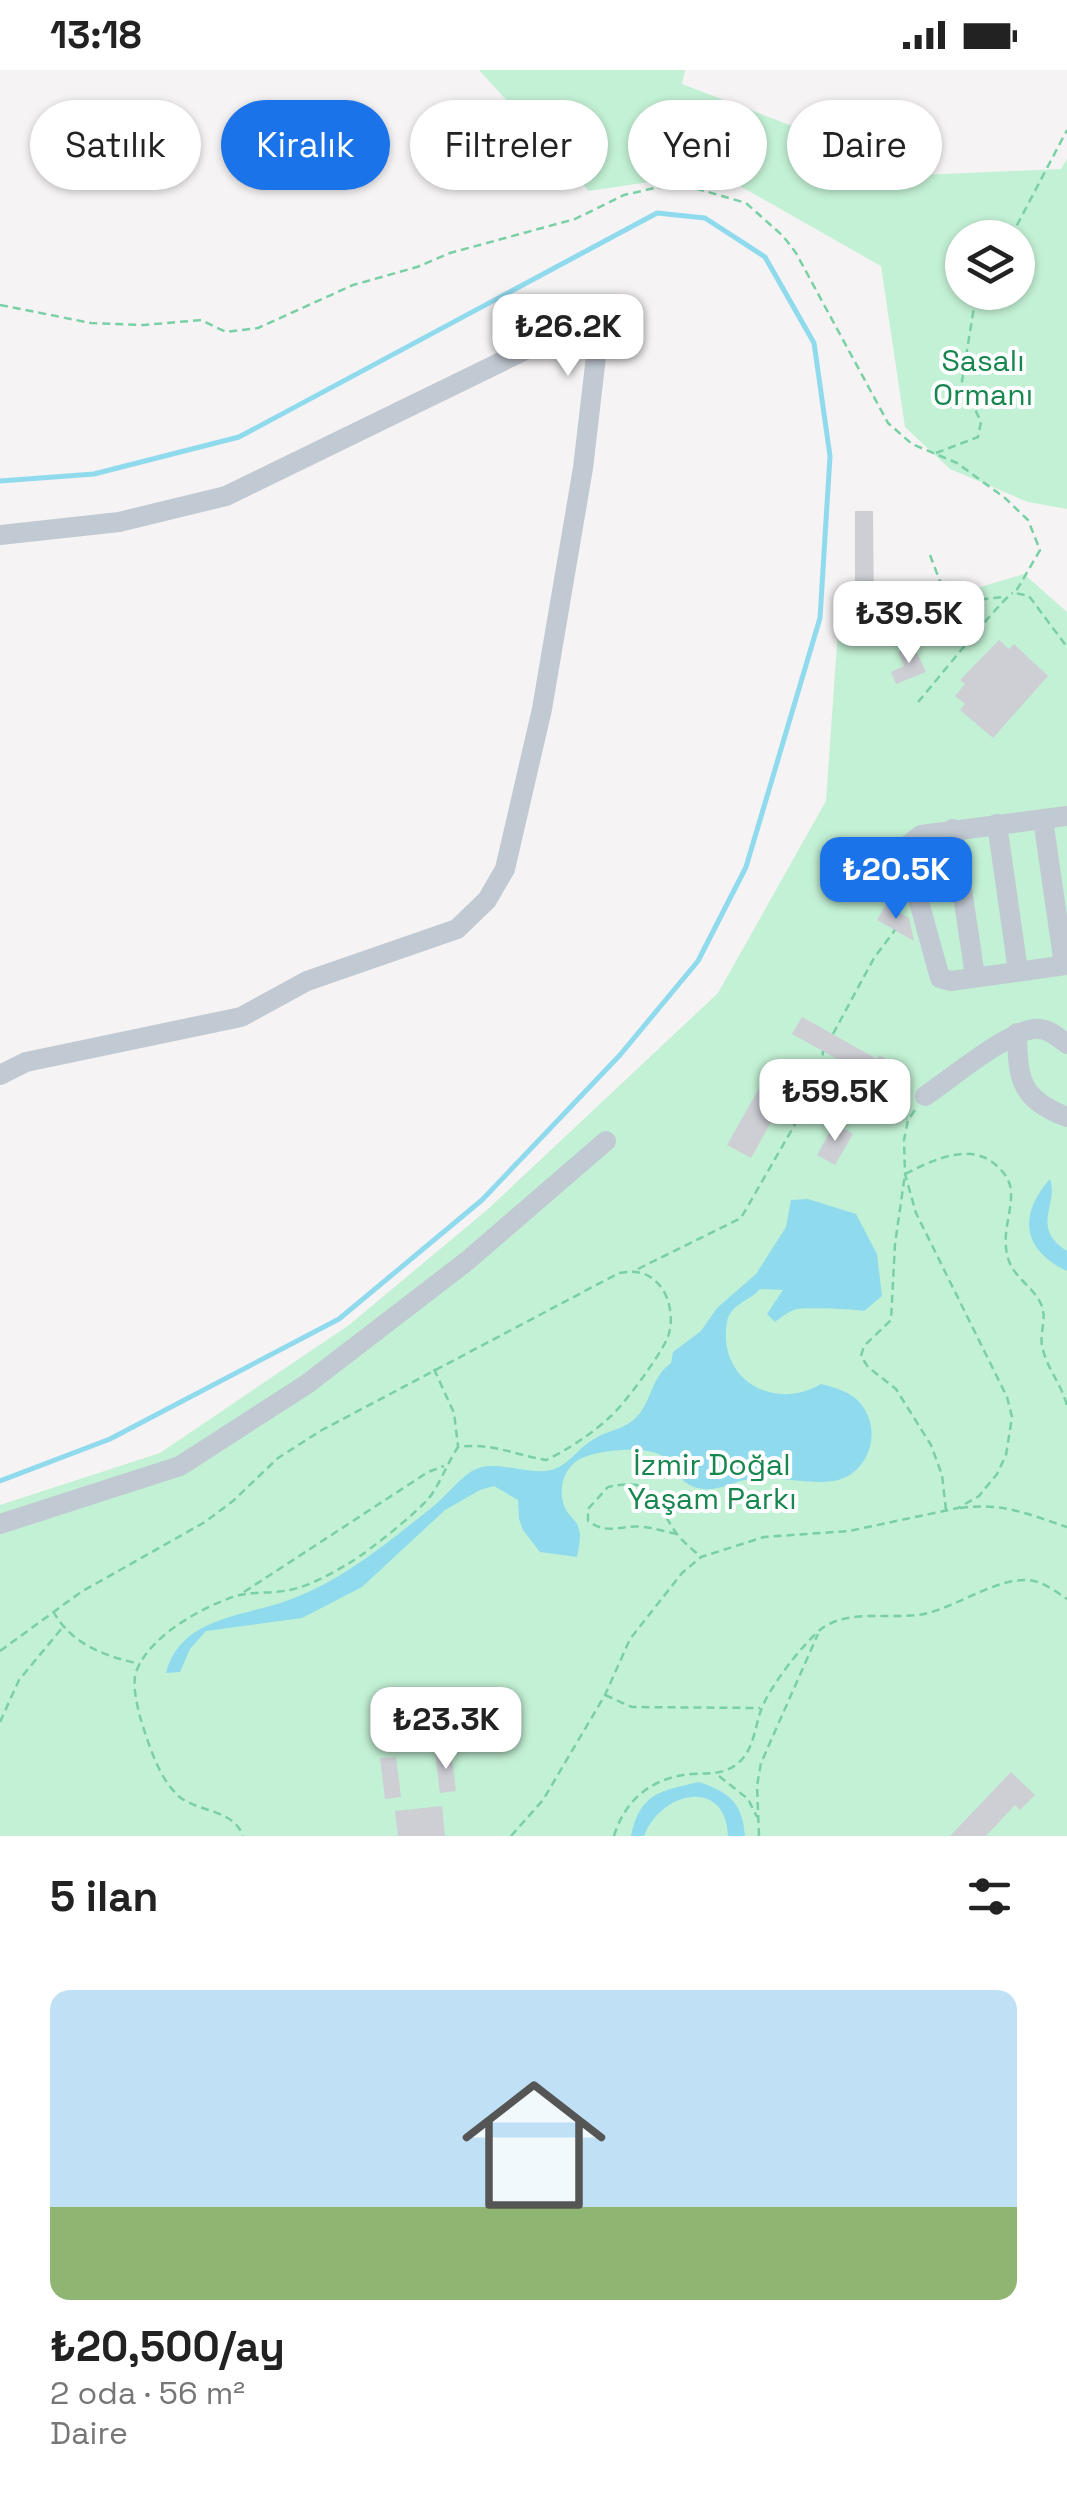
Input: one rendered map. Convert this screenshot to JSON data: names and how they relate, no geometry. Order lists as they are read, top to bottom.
{
  "parks": ["Sasalı Ormanı", "İzmir Doğal Yaşam Parkı"],
  "page": {
    "status": "13:18",
    "chip": [
      "Satılık",
      "Kiralık",
      "Filtreler",
      "Yeni",
      "Daire"
    ],
    "price": [
      "₺26.2K",
      "₺39.5K",
      "₺20.5K",
      "₺59.5K",
      "₺23.3K"
    ],
    "heading": "5 ilan",
    "list": [
      {
        "name": "₺20,500/ay",
        "note": "2 oda · 56 m² · Daire"
      }
    ]
  }
}
